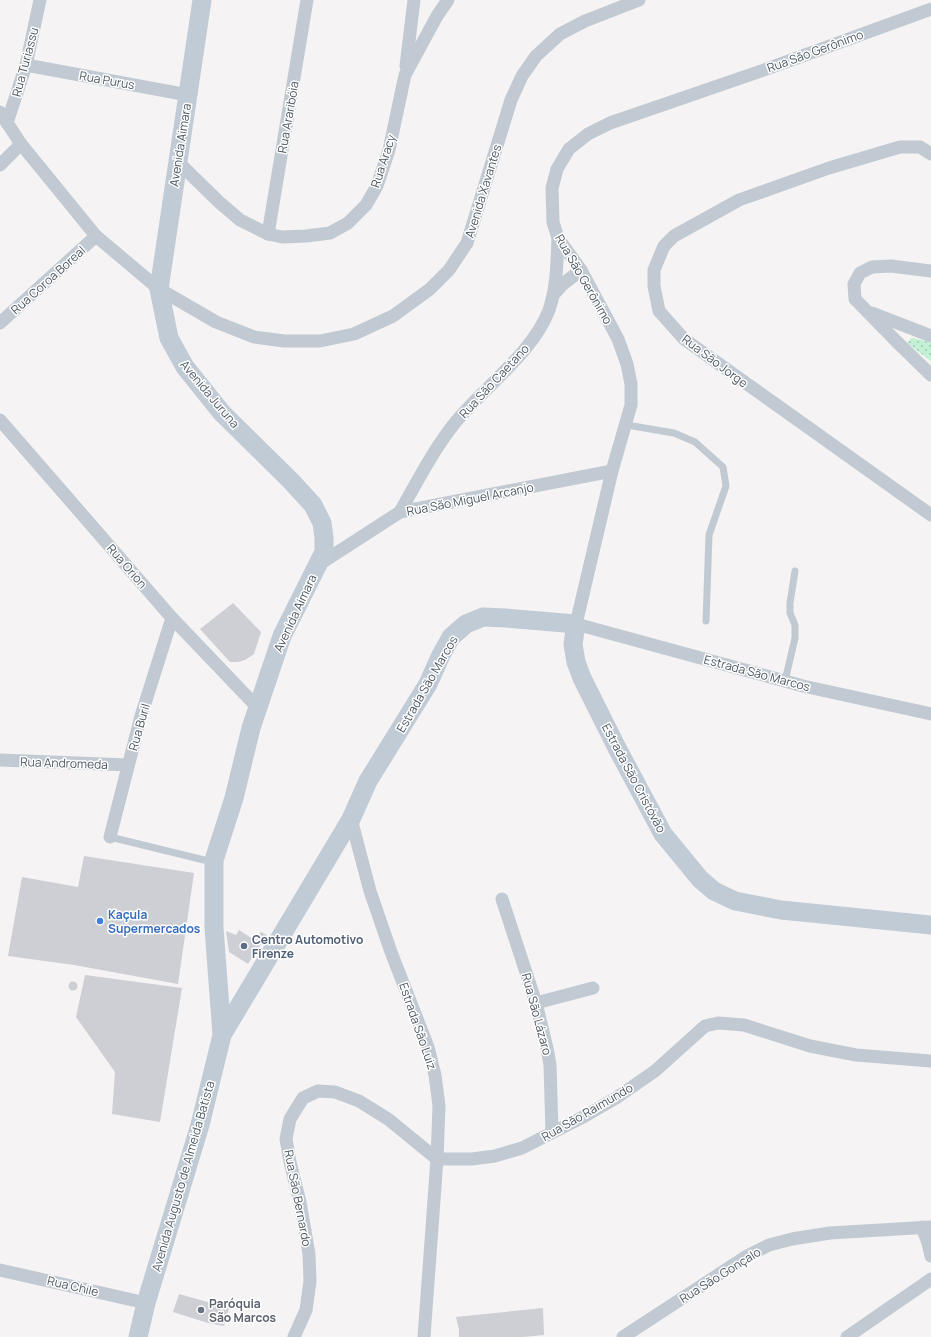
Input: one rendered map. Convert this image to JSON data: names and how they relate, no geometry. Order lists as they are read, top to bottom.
{
  "streets": {
    "main road": [
      "Avenida Aimara",
      "Avenida Juruna",
      "Estrada São Marcos",
      "Estrada São Cristóvão",
      "Avenida Augusto de Almeida Batista"
    ],
    "street": [
      "Rua São Gerônimo",
      "Rua Turiassu",
      "Rua Purus",
      "Rua Araribóia",
      "Rua Aracy",
      "Avenida Xavantes",
      "Rua Coroa Boreal",
      "Rua São Jorge",
      "Rua São Caetano",
      "Rua São Miguel Arcanjo",
      "Rua Orion",
      "Rua Buril",
      "Rua Andromeda",
      "Rua São Lázaro",
      "Estrada São Luiz",
      "Rua São Raimundo",
      "Rua São Bernardo",
      "Rua São Gonçalo",
      "Rua Chile"
    ]
  },
  "crossings": [
    ["Rua São Gerônimo", "Rua São Caetano"],
    ["Rua São Gerônimo", "Rua São Miguel Arcanjo"],
    ["Rua São Gerônimo", "Estrada São Marcos"],
    ["Rua São Gerônimo", "Estrada São Cristóvão"],
    ["Rua Turiassu", "Rua Purus"],
    ["Rua Purus", "Avenida Aimara"],
    ["Rua Araribóia", "Rua Aracy"],
    ["Avenida Aimara", "Rua Aracy"],
    ["Avenida Aimara", "Avenida Xavantes"],
    ["Avenida Aimara", "Avenida Juruna"],
    ["Avenida Aimara", "Rua São Miguel Arcanjo"],
    ["Avenida Aimara", "Rua Orion"],
    ["Avenida Aimara", "Avenida Augusto de Almeida Batista"],
    ["Avenida Xavantes", "Avenida Juruna"],
    ["Rua São Caetano", "Rua São Miguel Arcanjo"],
    ["Avenida Juruna", "Rua São Miguel Arcanjo"],
    ["Rua Orion", "Rua Buril"],
    ["Rua Orion", "Avenida Augusto de Almeida Batista"],
    ["Estrada São Marcos", "Estrada São Cristóvão"],
    ["Estrada São Marcos", "Estrada São Luiz"],
    ["Estrada São Marcos", "Avenida Augusto de Almeida Batista"],
    ["Rua Buril", "Rua Andromeda"],
    ["Rua São Lázaro", "Rua São Raimundo"],
    ["Estrada São Luiz", "Rua São Raimundo"],
    ["Estrada São Luiz", "Rua São Bernardo"],
    ["Rua São Raimundo", "Rua São Bernardo"],
    ["Avenida Augusto de Almeida Batista", "Rua Chile"]
  ],
  "places": ["Kaçula Supermercados", "Centro Automotivo Firenze", "Paróquia São Marcos"]
}
